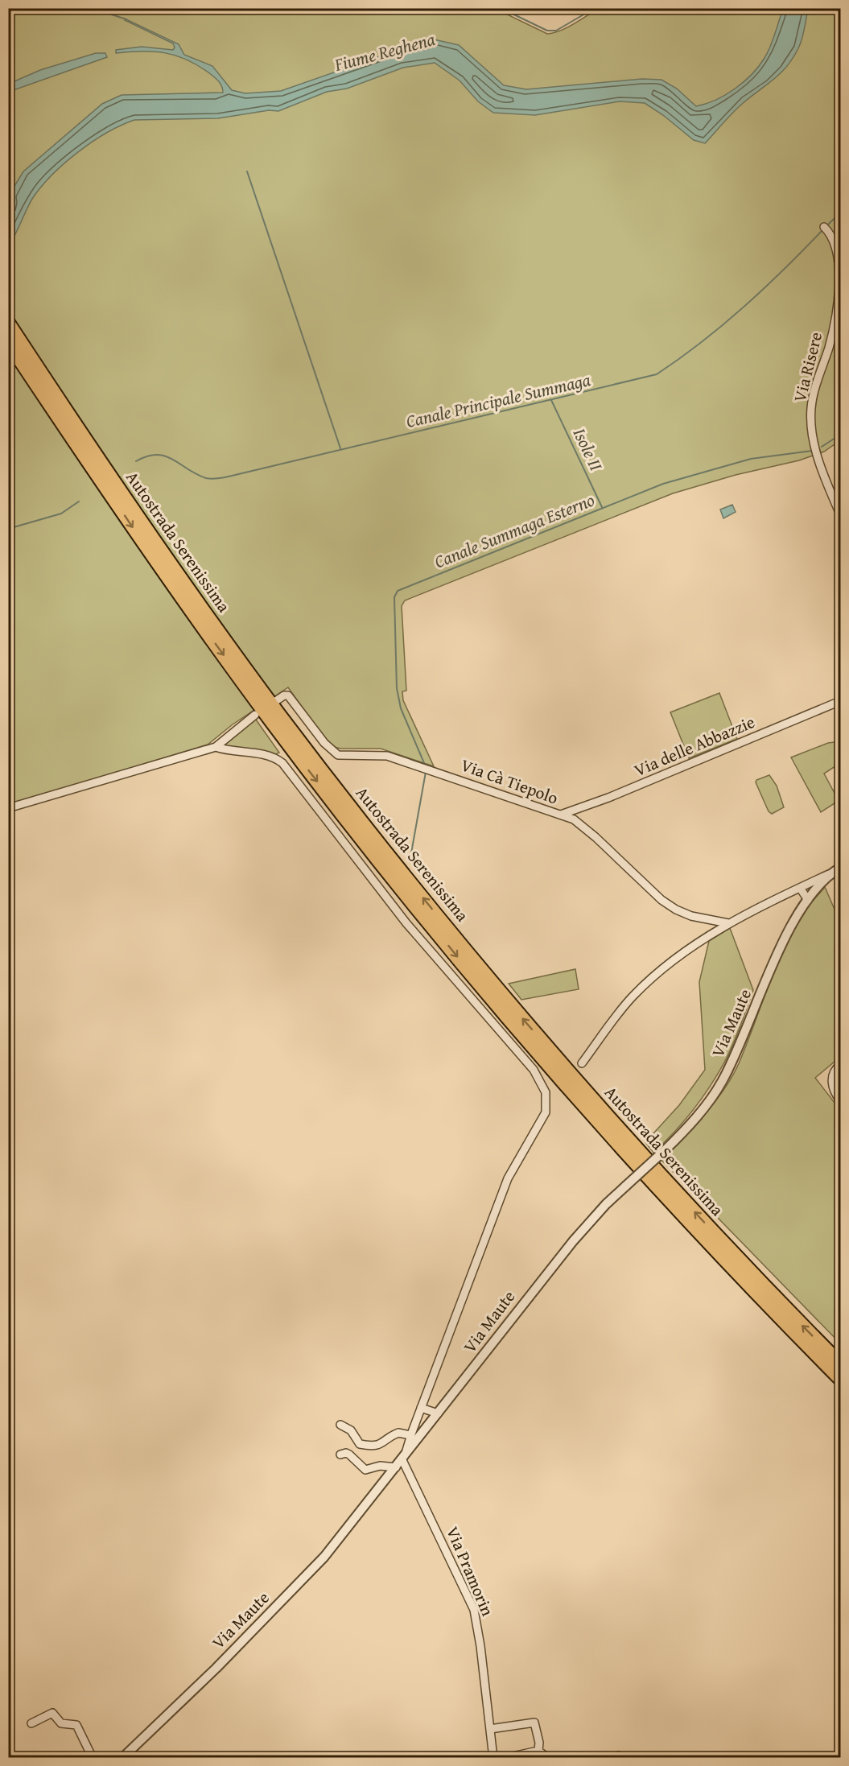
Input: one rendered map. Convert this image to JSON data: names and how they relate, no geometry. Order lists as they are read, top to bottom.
{
  "streets": {
    "highway": ["Autostrada Serenissima"],
    "street": [
      "Via Risere",
      "Via delle Abbazzie",
      "Via Cà Tiepolo",
      "Via Maute",
      "Via Pramorin"
    ]
  },
  "crossings": [
    ["Via delle Abbazzie", "Via Cà Tiepolo"],
    ["Via Maute", "Via Pramorin"]
  ],
  "water": [
    "Fiume Reghena",
    "Canale Principale Summaga",
    "Isole II",
    "Canale Summaga Esterno"
  ]
}
